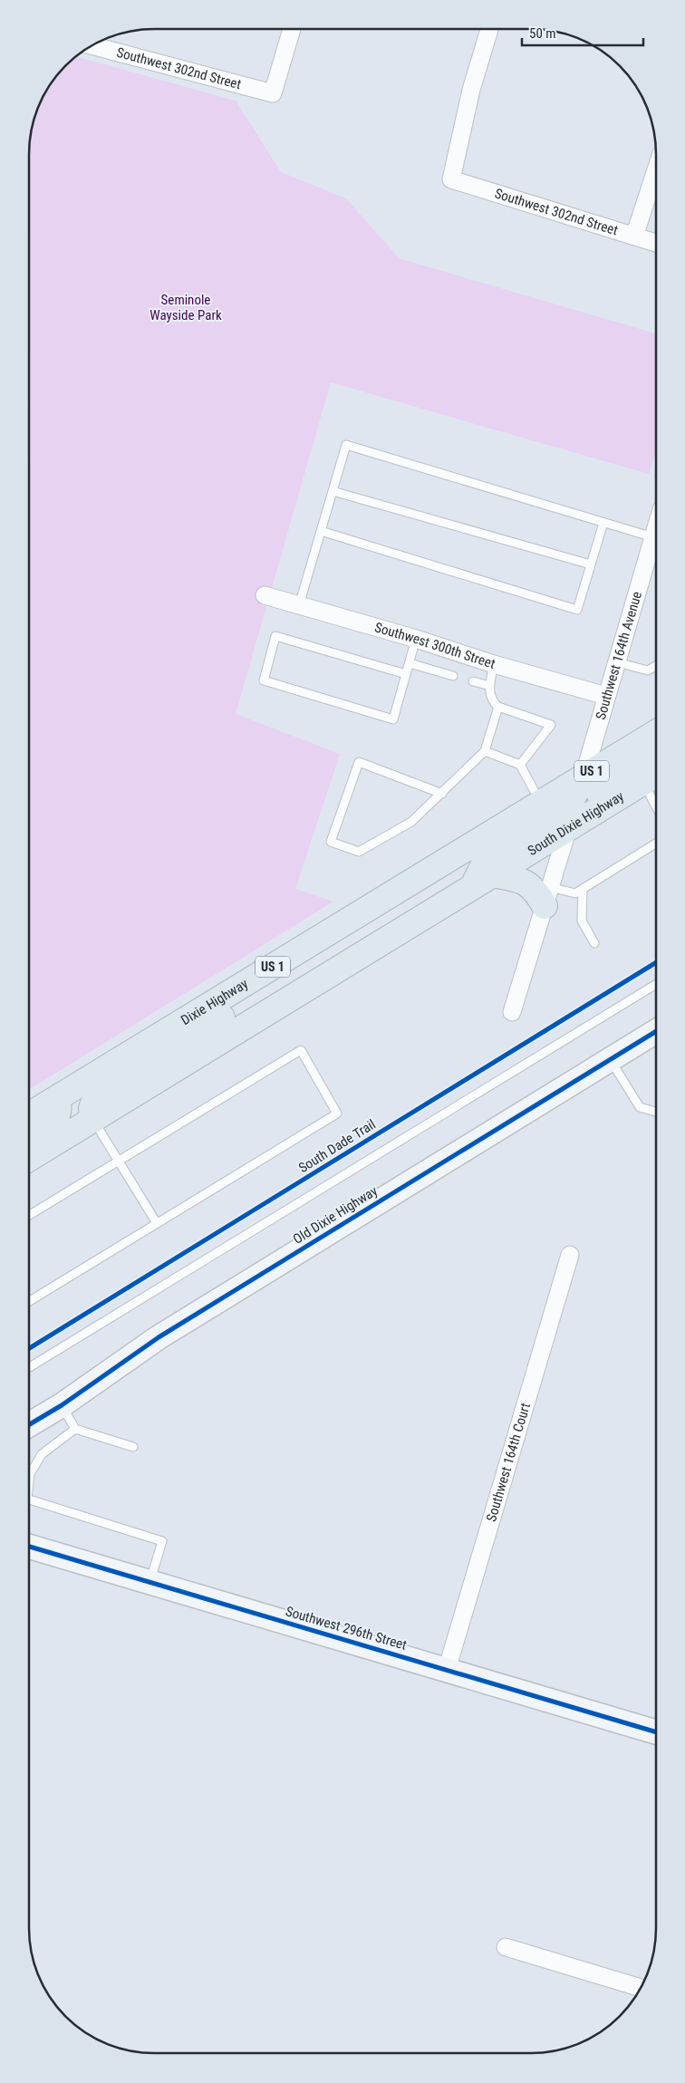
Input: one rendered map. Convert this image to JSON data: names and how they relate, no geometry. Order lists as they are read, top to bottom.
{
  "streets": {
    "highway": ["US 1", "South Dixie Highway", "Dixie Highway"],
    "street": [
      "Southwest 302nd Street",
      "Southwest 300th Street",
      "Southwest 164th Avenue",
      "Old Dixie Highway",
      "Southwest 164th Court",
      "Southwest 296th Street"
    ],
    "cycle path": ["South Dade Trail"]
  },
  "crossings": [
    ["Southwest 300th Street", "Southwest 164th Avenue"],
    ["Southwest 164th Avenue", "US 1"],
    ["US 1", "South Dixie Highway"],
    ["US 1", "Dixie Highway"],
    ["Southwest 164th Court", "Southwest 296th Street"]
  ],
  "parks": ["Seminole Wayside Park"],
  "scale_bar": "50 m"
}
